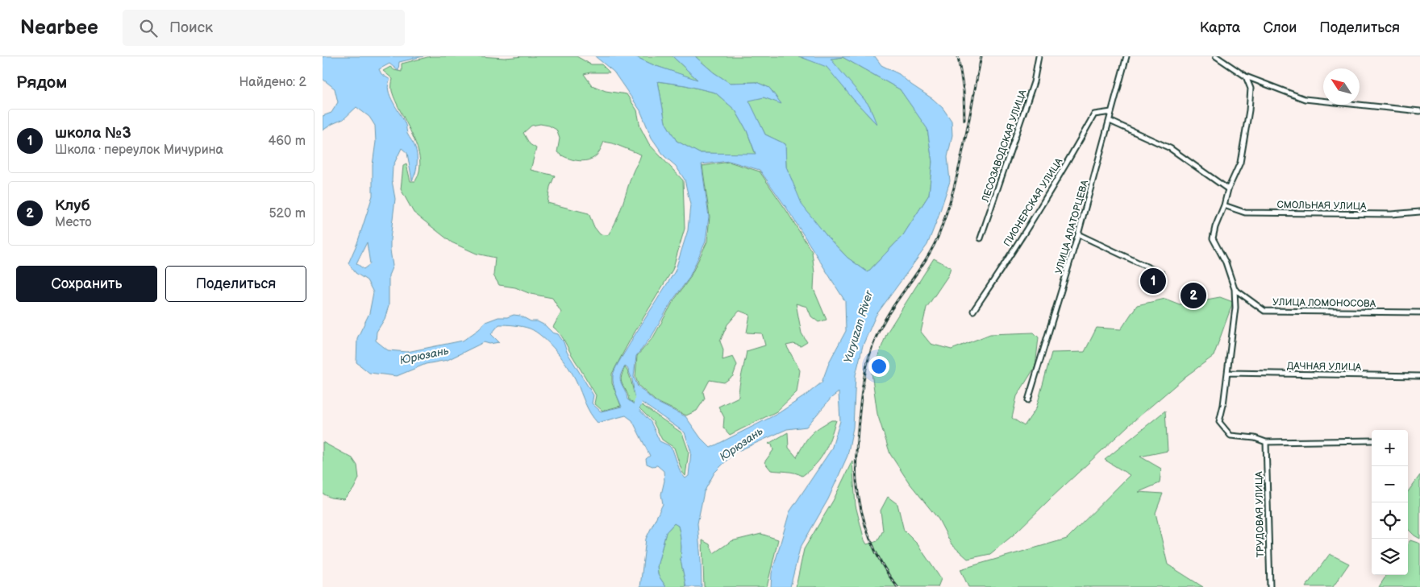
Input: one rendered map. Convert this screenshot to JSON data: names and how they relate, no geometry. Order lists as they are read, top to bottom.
{
  "streets": {
    "street": [
      "ЛЕСОЗАВОДСКАЯ УЛИЦА",
      "ПИОНЕРСКАЯ УЛИЦА",
      "СМОЛЬНАЯ УЛИЦА",
      "УЛИЦА АЛАТОРЦЕВА",
      "УЛИЦА ЛОМОНОСОВА",
      "ДАЧНАЯ УЛИЦА",
      "ТРУДОВАЯ УЛИЦА"
    ]
  },
  "crossings": [
    ["ПИОНЕРСКАЯ УЛИЦА", "УЛИЦА АЛАТОРЦЕВА"]
  ],
  "water": ["Yuryuzan River", "Юрюзань"],
  "north": "top left",
  "page": {
    "header": "Nearbee",
    "search": "Поиск",
    "nav": ["Карта", "Слои", "Поделиться"],
    "heading": ["Рядом", "Найдено: 2"],
    "list": [
      {
        "mark": "1",
        "name": "школа №3",
        "note": "Школа · переулок Мичурина",
        "value": "460 m"
      },
      {
        "mark": "2",
        "name": "Клуб",
        "note": "Место",
        "value": "520 m"
      }
    ],
    "buttons": ["Сохранить", "Поделиться"],
    "pins": ["1", "2"],
    "map_buttons": ["+", "−"]
  }
}
